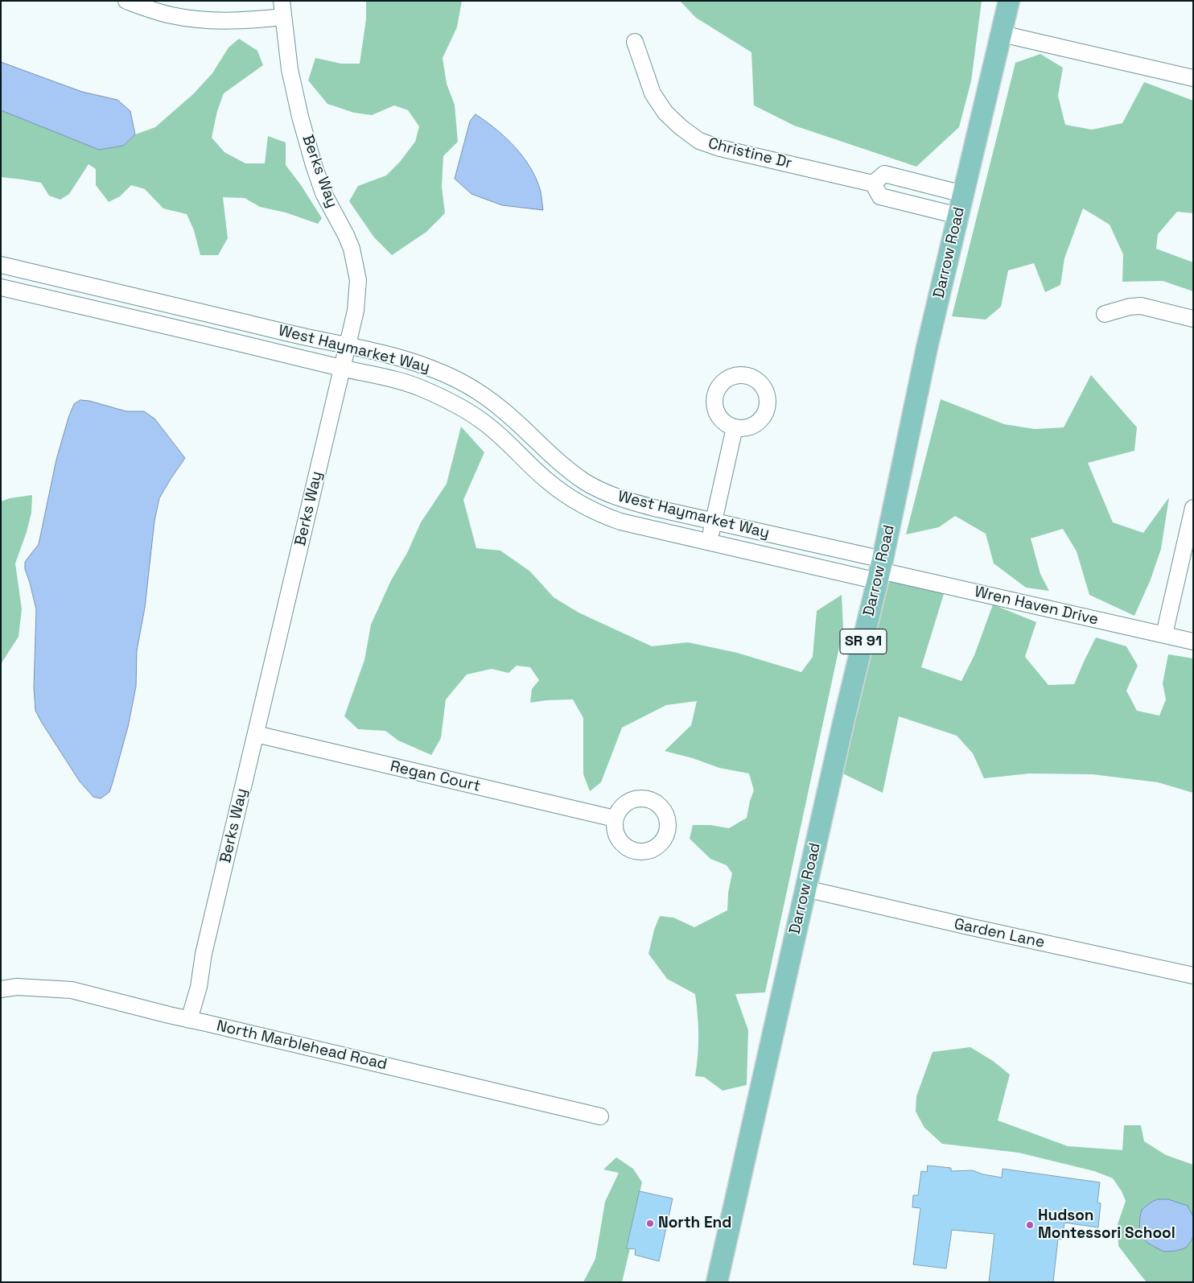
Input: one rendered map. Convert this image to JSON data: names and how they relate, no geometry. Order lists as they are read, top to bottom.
{
  "streets": {
    "main road": ["Darrow Road", "SR 91"],
    "street": [
      "Christine Dr",
      "Berks Way",
      "West Haymarket Way",
      "Wren Haven Drive",
      "Regan Court",
      "Garden Lane",
      "North Marblehead Road"
    ]
  },
  "crossings": [
    ["Berks Way", "West Haymarket Way"],
    ["Berks Way", "Regan Court"],
    ["Berks Way", "North Marblehead Road"],
    ["Darrow Road", "West Haymarket Way"],
    ["Darrow Road", "Wren Haven Drive"],
    ["Darrow Road", "Garden Lane"],
    ["West Haymarket Way", "Wren Haven Drive"]
  ],
  "places": ["North End", "Hudson Montessori School"]
}
